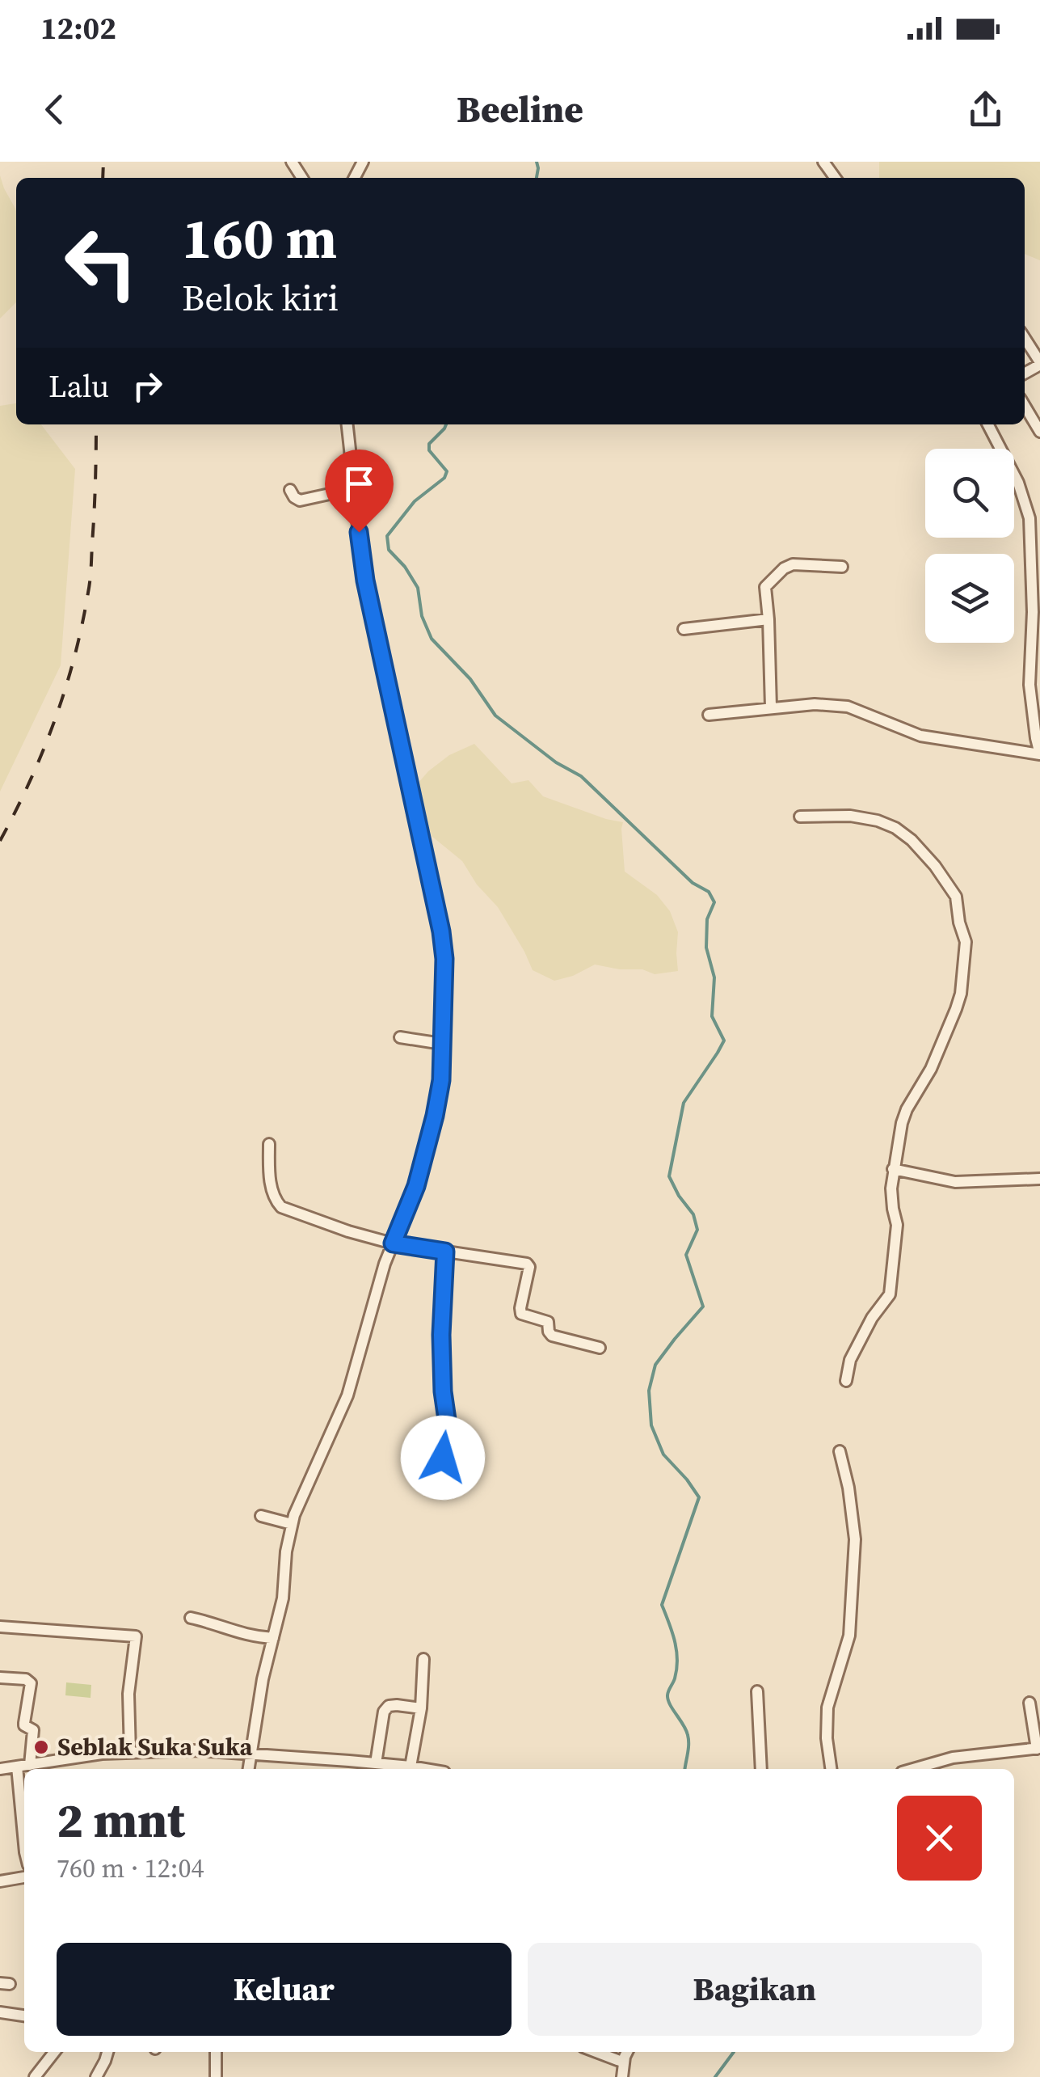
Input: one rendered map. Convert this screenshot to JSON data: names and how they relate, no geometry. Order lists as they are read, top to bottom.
{
  "places": ["Seblak Suka Suka"],
  "page": {
    "status": "12:02",
    "header": "Beeline",
    "turn": ["160 m", "Belok kiri"],
    "then": "Lalu",
    "heading": ["2 mnt", "760 m · 12:04"],
    "buttons": ["Keluar", "Bagikan"]
  }
}
